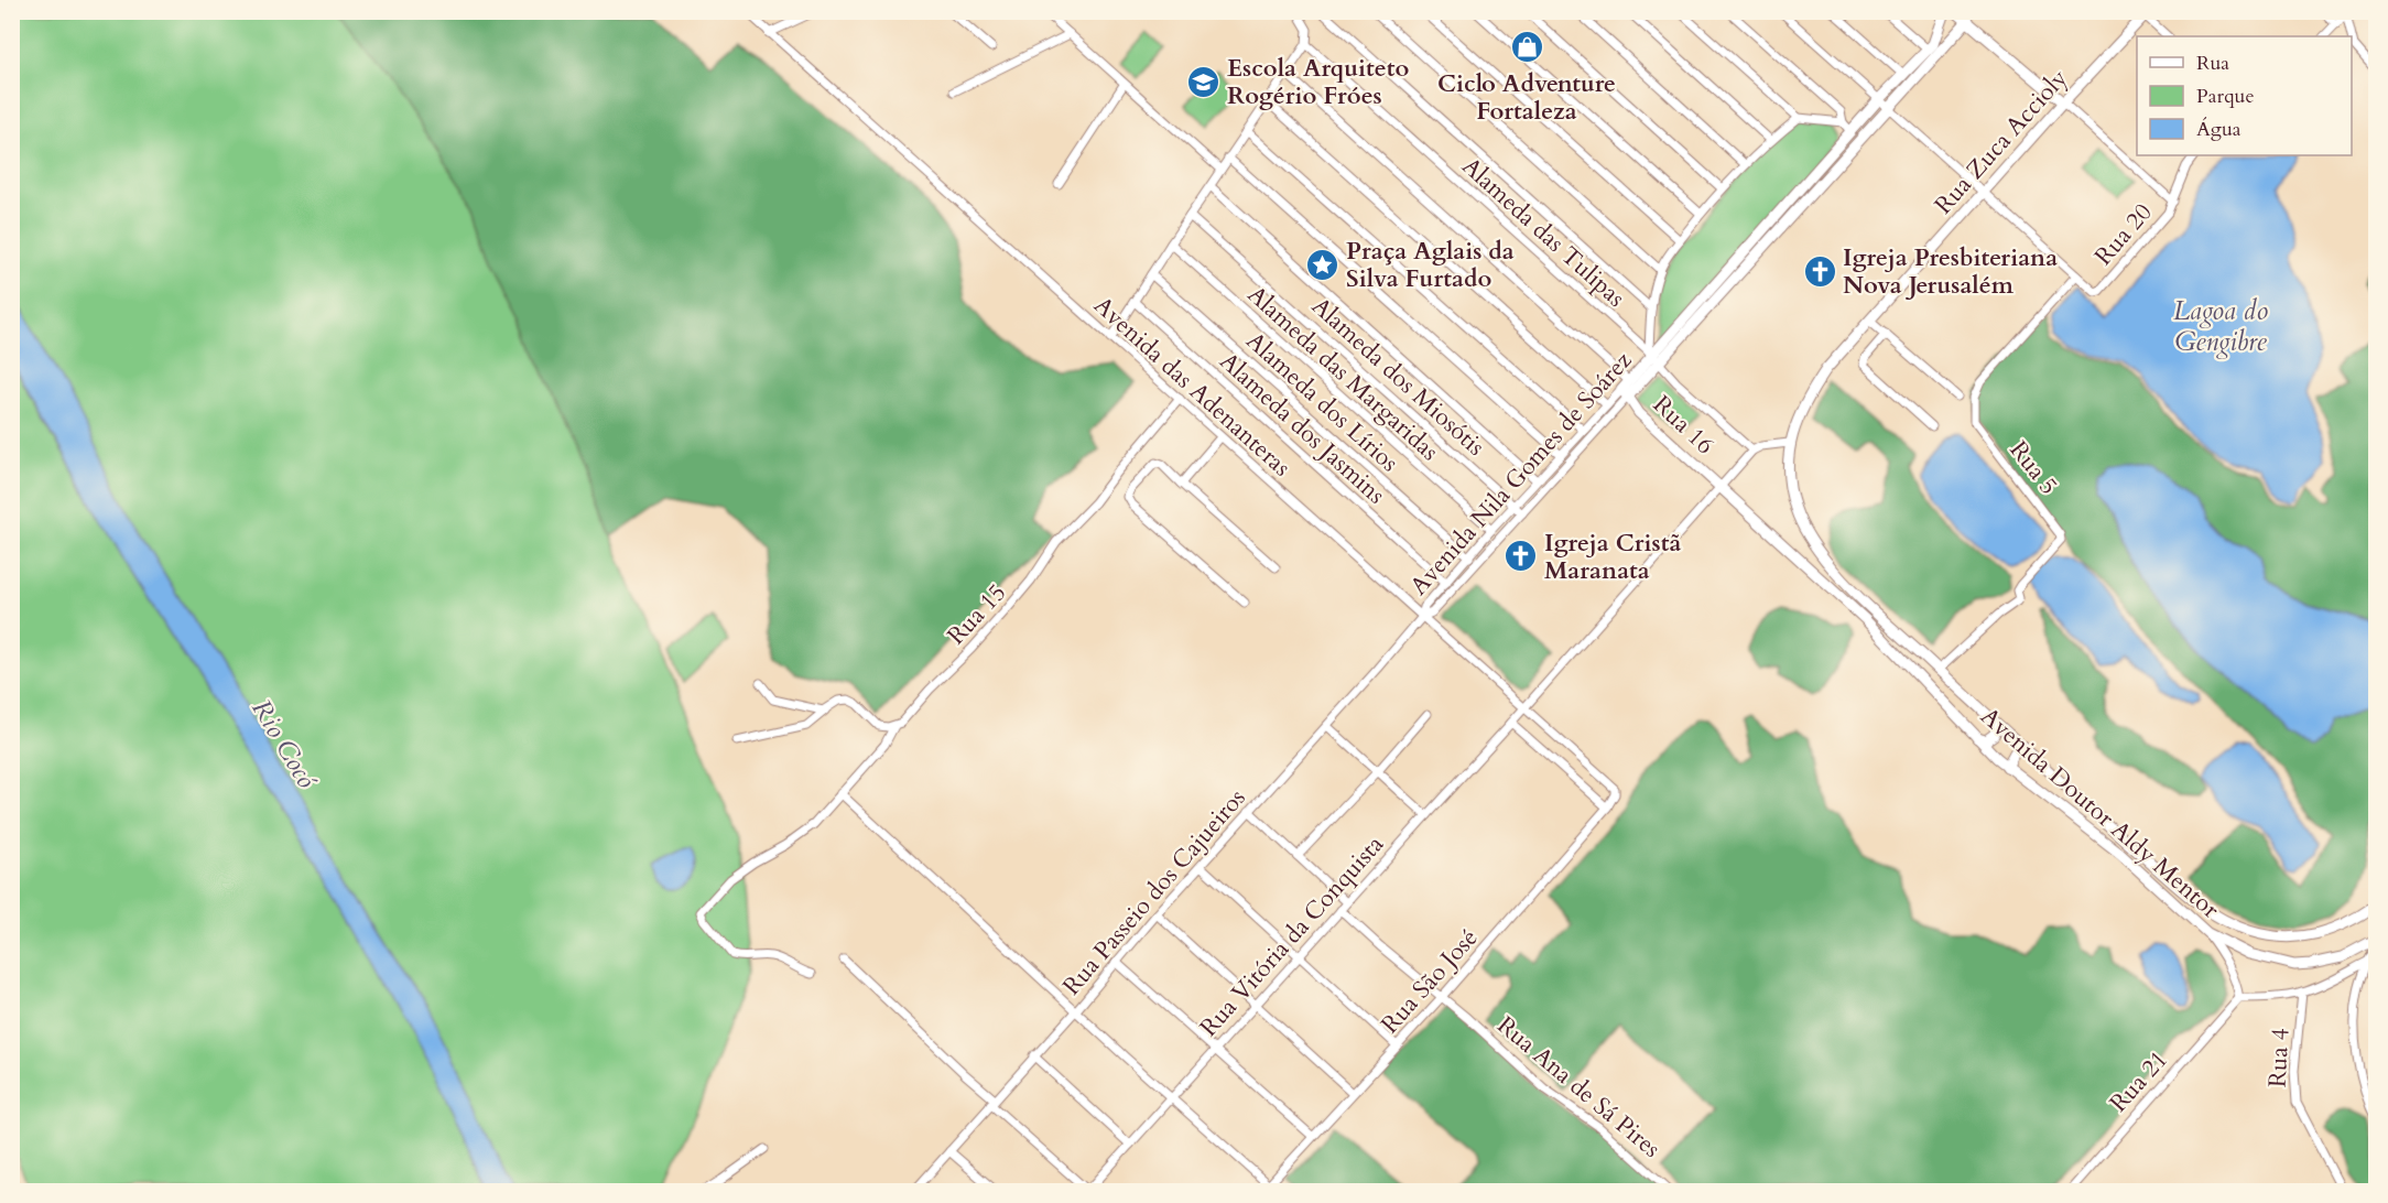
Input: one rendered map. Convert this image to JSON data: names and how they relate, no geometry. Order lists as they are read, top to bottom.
{
  "streets": {
    "street": [
      "Rua Zuca Accioly",
      "Alameda das Tulipas",
      "Rua 20",
      "Alameda das Margaridas",
      "Alameda dos Miosótis",
      "Avenida das Adenanteras",
      "Alameda dos Lírios",
      "Rua 16",
      "Alameda dos Jasmins",
      "Rua 5",
      "Avenida Nila Gomes de Soárez",
      "Rua 15",
      "Avenida Doutor Aldy Mentor",
      "Rua Passeio dos Cajueiros",
      "Rua Vitória da Conquista",
      "Rua São José",
      "Rua 4",
      "Rua 21",
      "Rua Ana de Sá Pires"
    ]
  },
  "crossings": [
    ["Rua Zuca Accioly", "Avenida Doutor Aldy Mentor"],
    ["Alameda das Tulipas", "Avenida Nila Gomes de Soárez"],
    ["Rua 20", "Rua 5"],
    ["Alameda das Margaridas", "Avenida Nila Gomes de Soárez"],
    ["Alameda dos Miosótis", "Avenida Nila Gomes de Soárez"],
    ["Avenida das Adenanteras", "Avenida Nila Gomes de Soárez"],
    ["Avenida das Adenanteras", "Rua 15"],
    ["Avenida das Adenanteras", "Rua Passeio dos Cajueiros"],
    ["Avenida das Adenanteras", "Rua Vitória da Conquista"],
    ["Avenida das Adenanteras", "Rua São José"],
    ["Alameda dos Lírios", "Avenida Nila Gomes de Soárez"],
    ["Rua 16", "Avenida Nila Gomes de Soárez"],
    ["Rua 16", "Avenida Doutor Aldy Mentor"],
    ["Alameda dos Jasmins", "Avenida Nila Gomes de Soárez"],
    ["Rua 5", "Avenida Doutor Aldy Mentor"],
    ["Avenida Nila Gomes de Soárez", "Rua Passeio dos Cajueiros"],
    ["Rua Vitória da Conquista", "Rua Ana de Sá Pires"],
    ["Rua São José", "Rua Ana de Sá Pires"]
  ],
  "water": ["Lagoa do Gengibre", "Rio Cocó"],
  "places": {
    "shop": ["Ciclo Adventure Fortaleza"],
    "school or university": ["Escola Arquiteto Rogério Fróes"],
    "place": ["Praça Aglais da Silva Furtado"],
    "church": ["Igreja Presbiteriana Nova Jerusalém", "Igreja Cristã Maranata"]
  },
  "legend": ["Rua", "Parque", "Água"]
}
